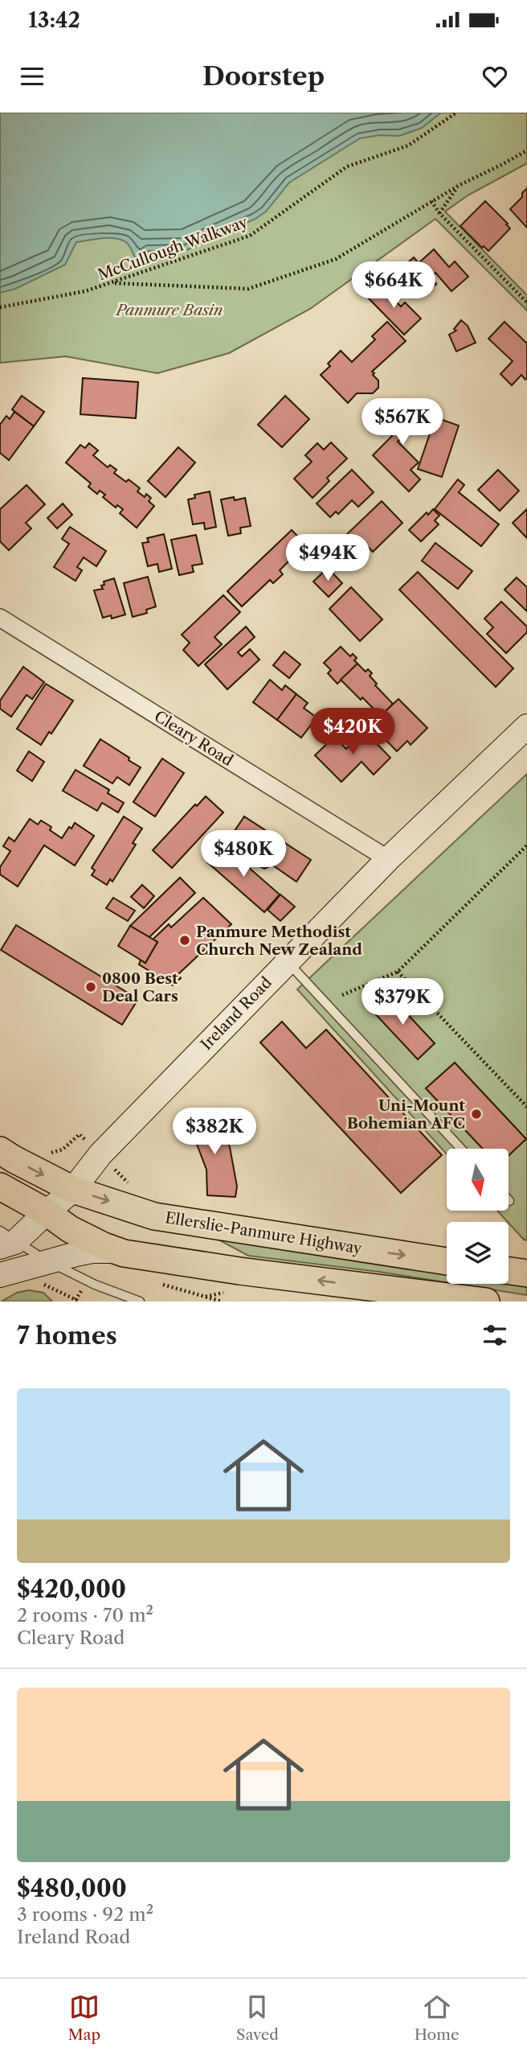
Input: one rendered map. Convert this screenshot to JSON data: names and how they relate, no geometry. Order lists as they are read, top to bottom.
{
  "streets": {
    "main road": ["Ellerslie-Panmure Highway"],
    "street": ["Cleary Road", "Ireland Road"],
    "path": ["McCullough Walkway"]
  },
  "crossings": [
    ["Cleary Road", "Ireland Road"],
    ["Ireland Road", "Ellerslie-Panmure Highway"]
  ],
  "parks": ["Panmure Basin"],
  "places": ["Panmure Methodist Church New Zealand", "0800 Best Deal Cars", "Uni-Mount Bohemian AFC"],
  "north": "bottom",
  "page": {
    "status": "13:42",
    "header": "Doorstep",
    "price": [
      "$664K",
      "$567K",
      "$494K",
      "$420K",
      "$480K",
      "$379K",
      "$382K"
    ],
    "heading": "7 homes",
    "list": [
      {
        "name": "$420,000",
        "note": "2 rooms · 70 m² · Cleary Road"
      },
      {
        "name": "$480,000",
        "note": "3 rooms · 92 m² · Ireland Road"
      }
    ],
    "tabs": ["Map", "Saved", "Home"]
  }
}
